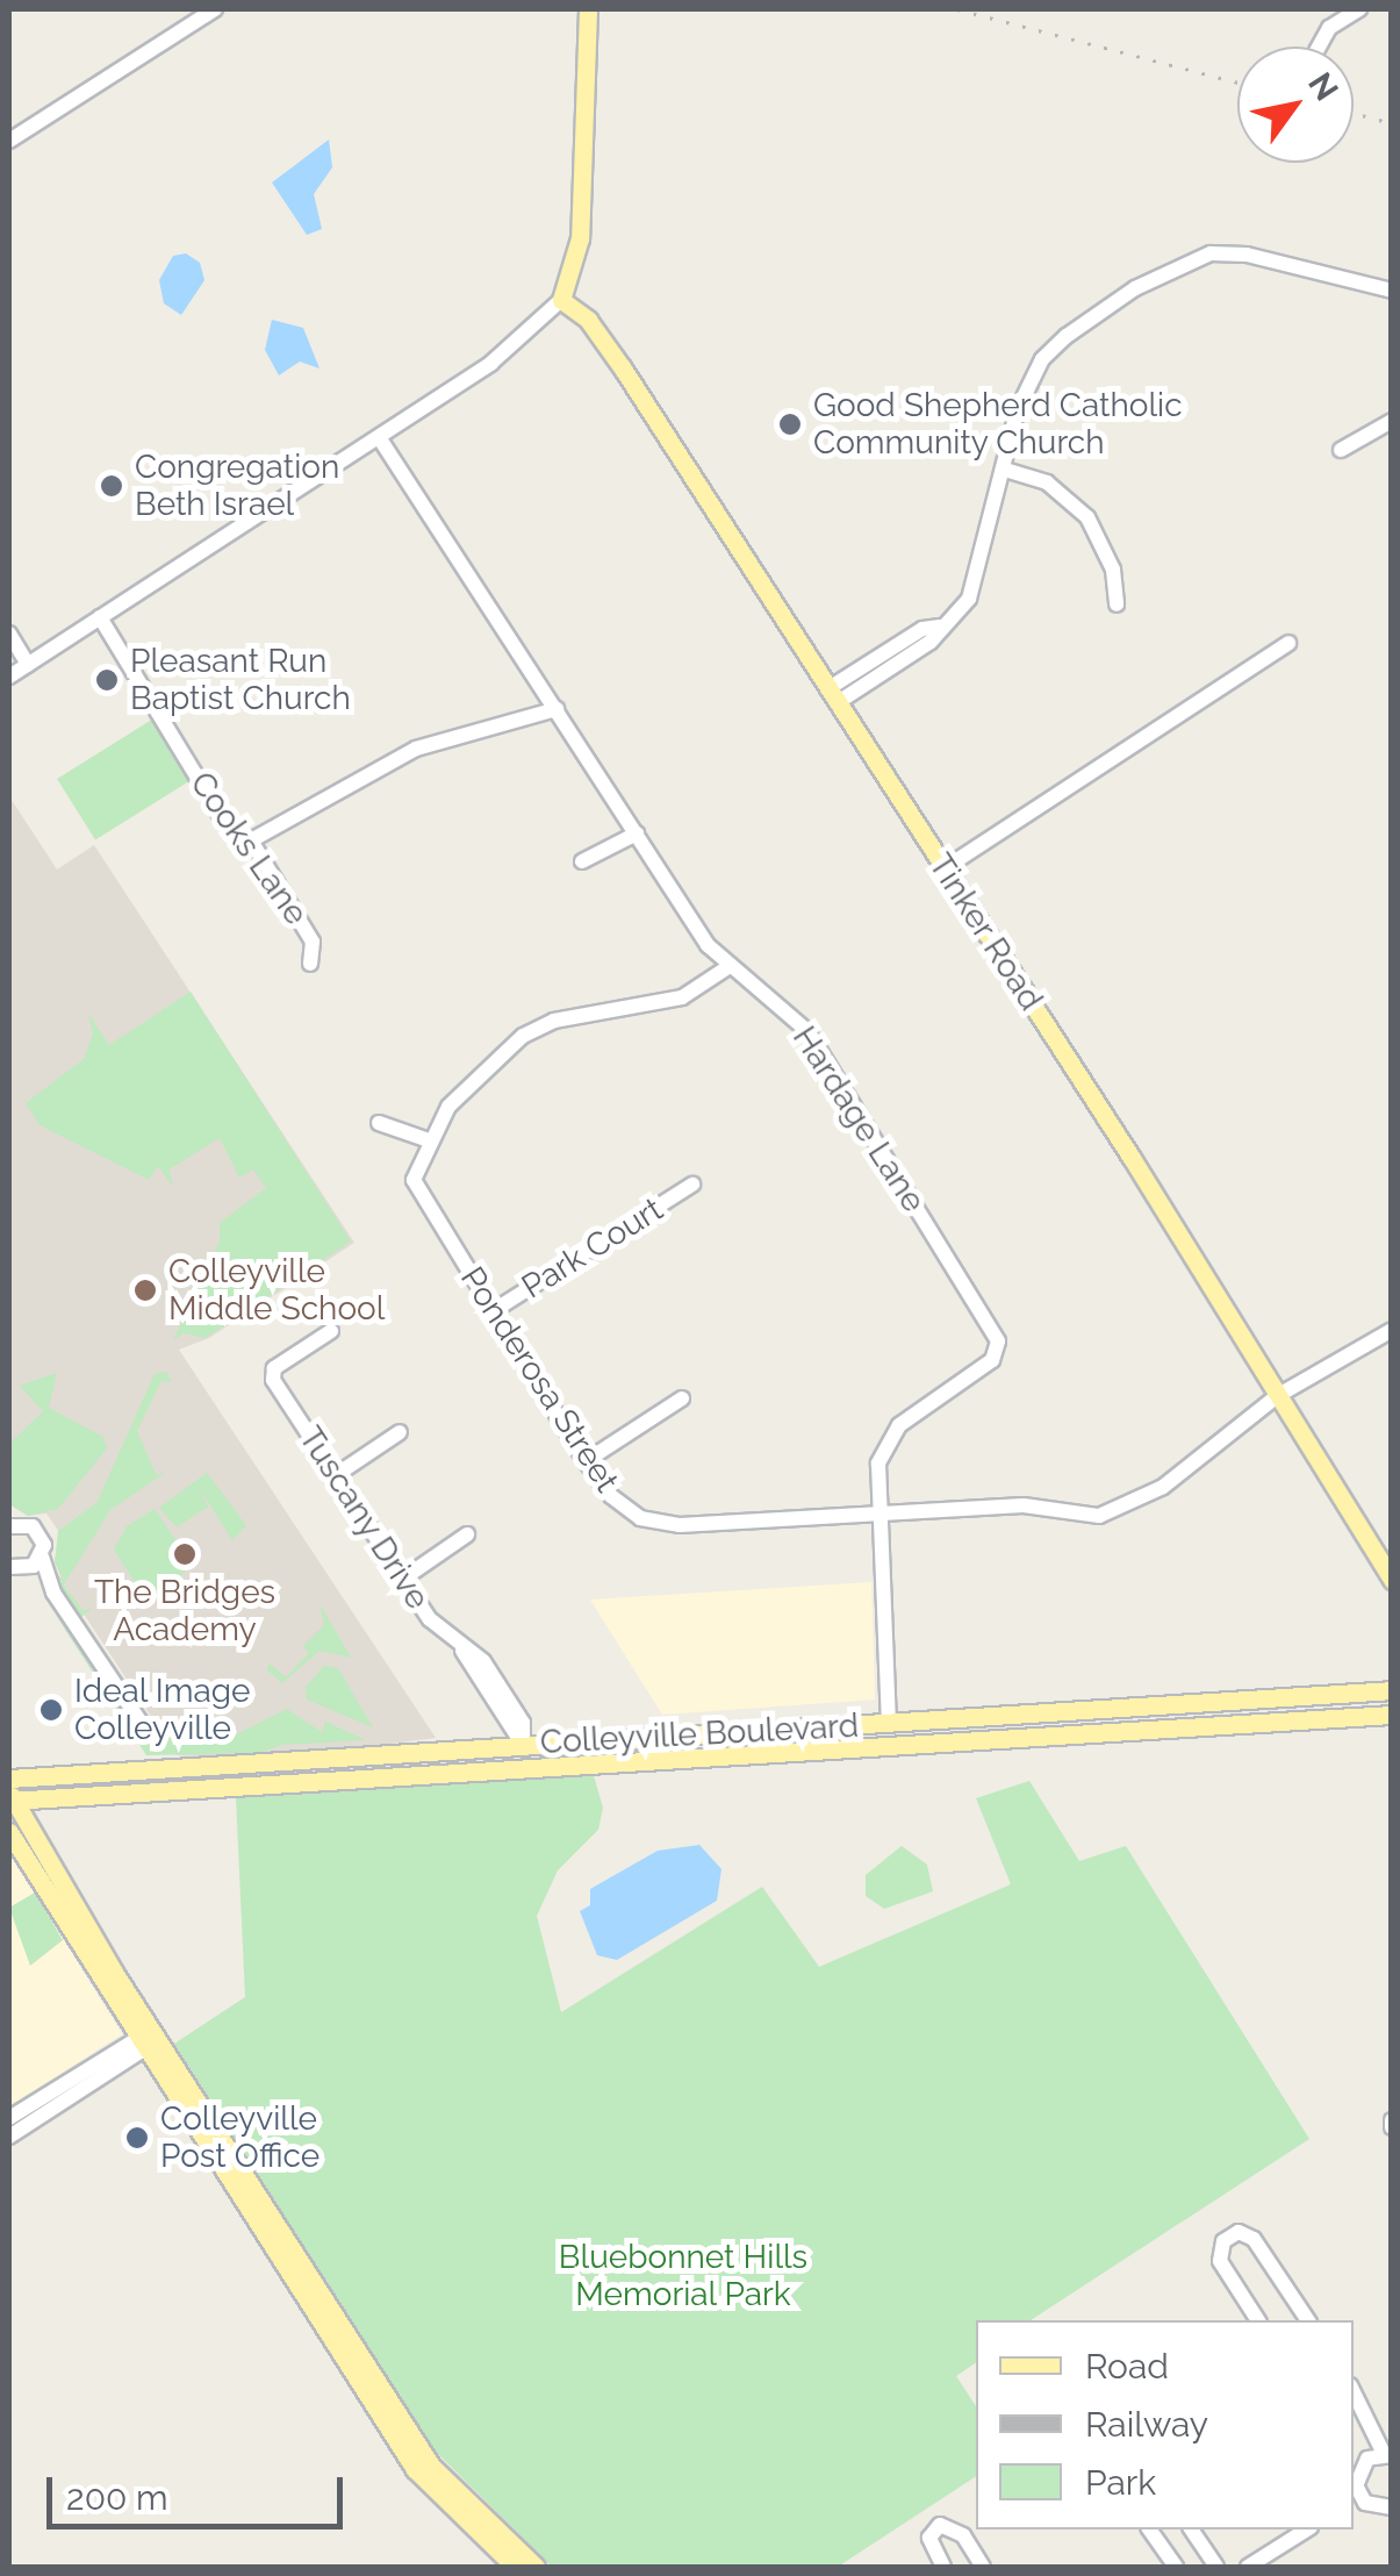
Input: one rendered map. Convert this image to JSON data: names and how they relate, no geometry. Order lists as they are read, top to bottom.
{
  "streets": {
    "main road": ["Tinker Road", "Colleyville Boulevard"],
    "street": [
      "Cooks Lane",
      "Hardage Lane",
      "Park Court",
      "Ponderosa Street",
      "Tuscany Drive"
    ]
  },
  "crossings": [
    ["Tinker Road", "Ponderosa Street"],
    ["Hardage Lane", "Ponderosa Street"],
    ["Hardage Lane", "Colleyville Boulevard"],
    ["Park Court", "Ponderosa Street"],
    ["Tuscany Drive", "Colleyville Boulevard"]
  ],
  "parks": ["Bluebonnet Hills Memorial Park"],
  "places": [
    "Good Shepherd Catholic Community Church",
    "Congregation Beth Israel",
    "Pleasant Run Baptist Church",
    "Colleyville Middle School",
    "The Bridges Academy",
    "Ideal Image Colleyville",
    "Colleyville Post Office"
  ],
  "legend": ["Road", "Railway", "Park"],
  "scale_bar": "200 m",
  "north": "top right"
}
